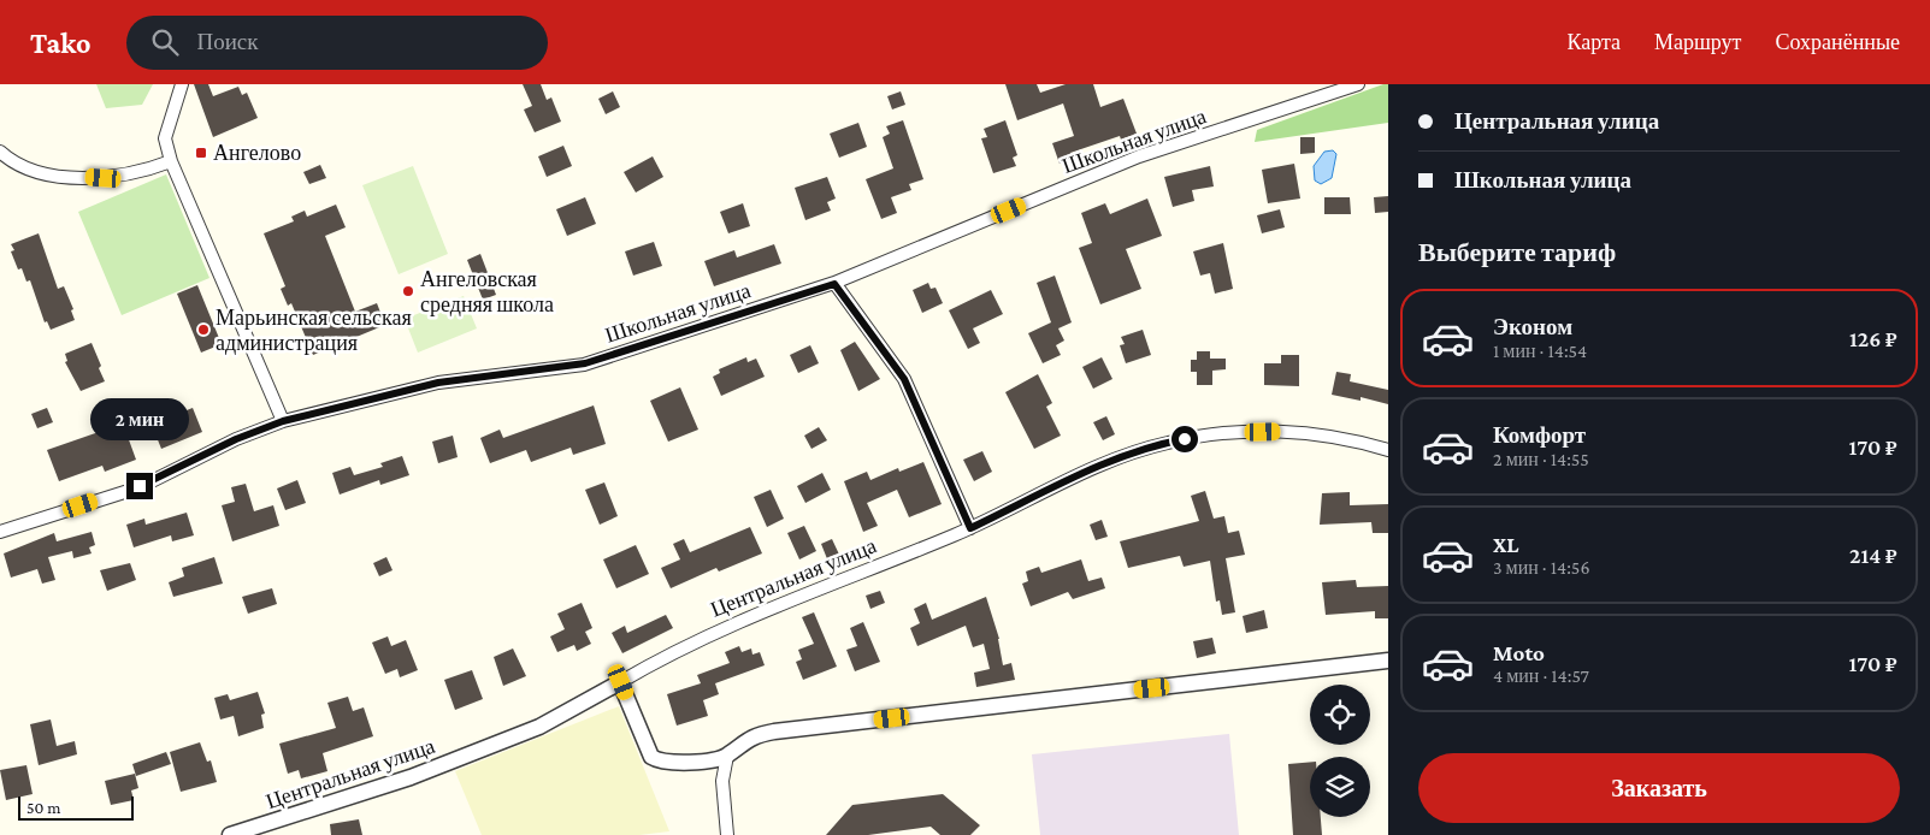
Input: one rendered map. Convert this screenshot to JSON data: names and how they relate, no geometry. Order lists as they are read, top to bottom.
{
  "streets": {
    "street": ["Школьная улица", "Центральная улица"]
  },
  "places": {
    "transit": ["Ангелово"],
    "other": ["Ангеловская средняя школа", "Марьинская сельская администрация"]
  },
  "scale_bar": "50 m",
  "page": {
    "header": "Tako",
    "search": "Поиск",
    "nav": ["Карта", "Маршрут", "Сохранённые"],
    "banner": ["Центральная улица", "Школьная улица"],
    "heading": "Выберите тариф",
    "list": [
      {
        "name": "Эконом",
        "note": "1 мин · 14:54",
        "value": "126 ₽"
      },
      {
        "name": "Комфорт",
        "note": "2 мин · 14:55",
        "value": "170 ₽"
      },
      {
        "name": "XL",
        "note": "3 мин · 14:56",
        "value": "214 ₽"
      },
      {
        "name": "Moto",
        "note": "4 мин · 14:57",
        "value": "170 ₽"
      }
    ],
    "bubble": "2 мин",
    "buttons": "Заказать",
    "scale": "50 m"
  }
}
